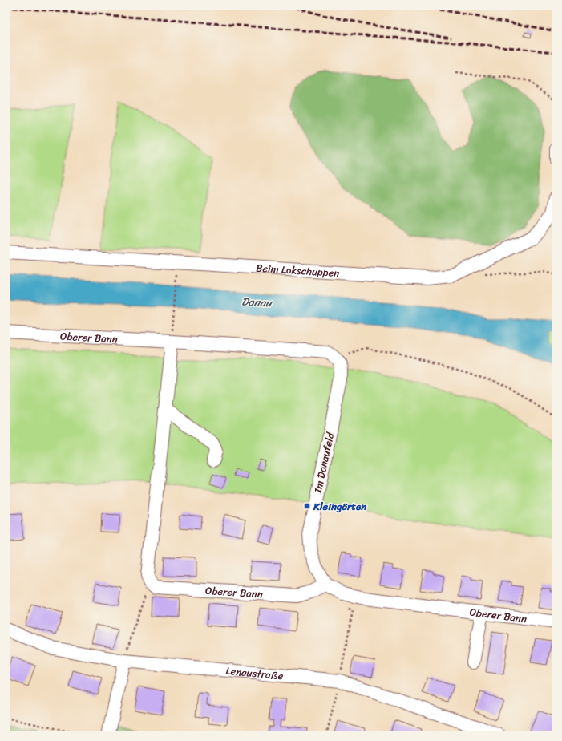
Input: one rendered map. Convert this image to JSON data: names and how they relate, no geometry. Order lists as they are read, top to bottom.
{
  "streets": {
    "street": [
      "Beim Lokschuppen",
      "Oberer Bann",
      "Im Donaufeld",
      "Lenaustraße"
    ]
  },
  "crossings": [
    ["Oberer Bann", "Im Donaufeld"]
  ],
  "water": ["Donau"],
  "places": {
    "transit": ["Kleingärten"]
  }
}
